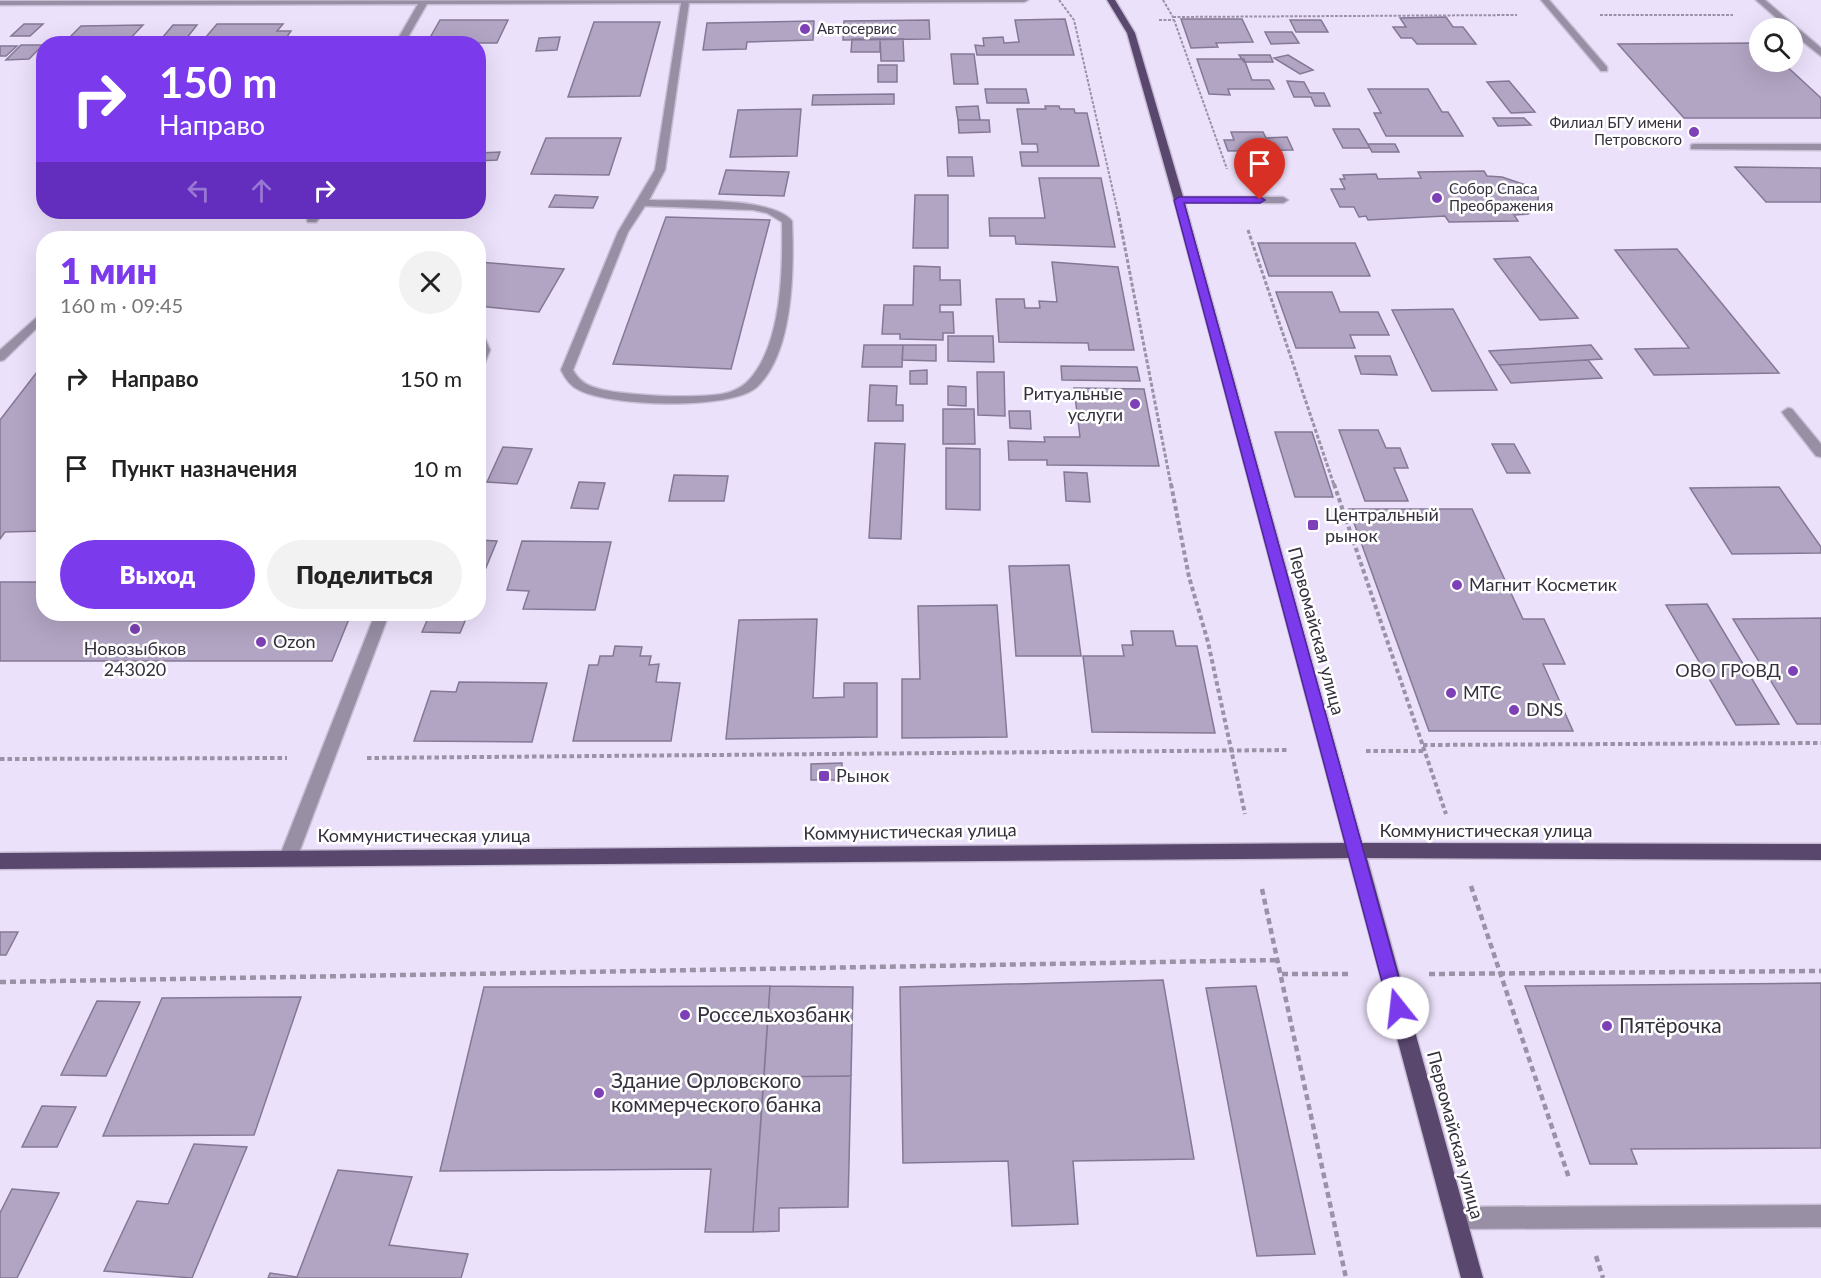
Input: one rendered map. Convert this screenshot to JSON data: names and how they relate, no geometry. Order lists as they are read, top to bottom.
{
  "streets": {
    "main road": ["Первомайская улица", "Коммунистическая улица"]
  },
  "crossings": [
    ["Первомайская улица", "Коммунистическая улица"]
  ],
  "places": {
    "other": [
      "Автосервис",
      "Филиал БГУ имени Петровского",
      "Собор Спаса Преображения",
      "Ритуальные услуги",
      "Магнит Косметик",
      "Новозыбков 243020",
      "Ozon",
      "ОВО ГРОВД",
      "МТС",
      "DNS",
      "Россельхозбанк",
      "Пятёрочка",
      "Здание Орловского коммерческого банка"
    ],
    "transit": ["Центральный рынок", "Рынок"]
  },
  "page": {
    "turn": ["150 m", "Направо"],
    "heading": ["1 мин", "160 m · 09:45"],
    "list": [
      {
        "name": "Направо",
        "value": "150 m"
      },
      {
        "name": "Пункт назначения",
        "value": "10 m"
      }
    ],
    "buttons": ["Выход", "Поделиться"]
  }
}
